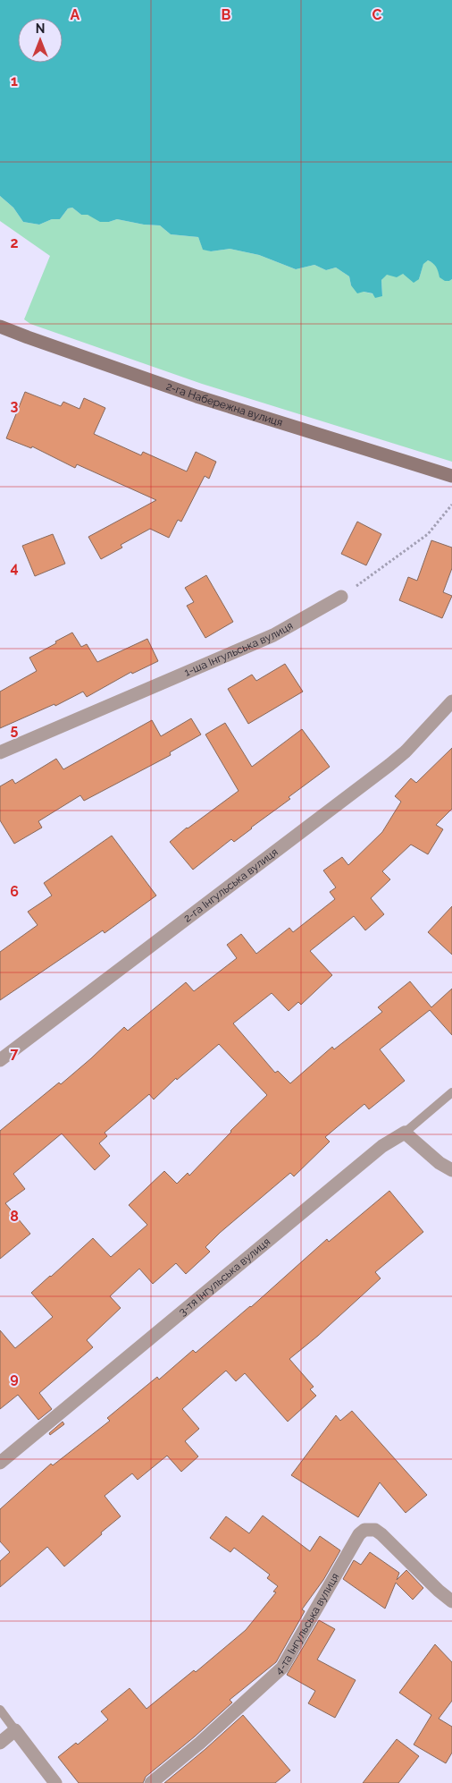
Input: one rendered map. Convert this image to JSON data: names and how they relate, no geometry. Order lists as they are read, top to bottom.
{
  "streets": {
    "main road": ["2-га Набережна вулиця"],
    "street": [
      "1-ша Інгульська вулиця",
      "2-га Інгульська вулиця",
      "3-тя Інгульська вулиця",
      "4-та Інгульська вулиця"
    ]
  },
  "north": "top",
  "grid": {
    "columns": ["A", "B", "C"],
    "rows": [
      "1",
      "2",
      "3",
      "4",
      "5",
      "6",
      "7",
      "8",
      "9"
    ]
  }
}
